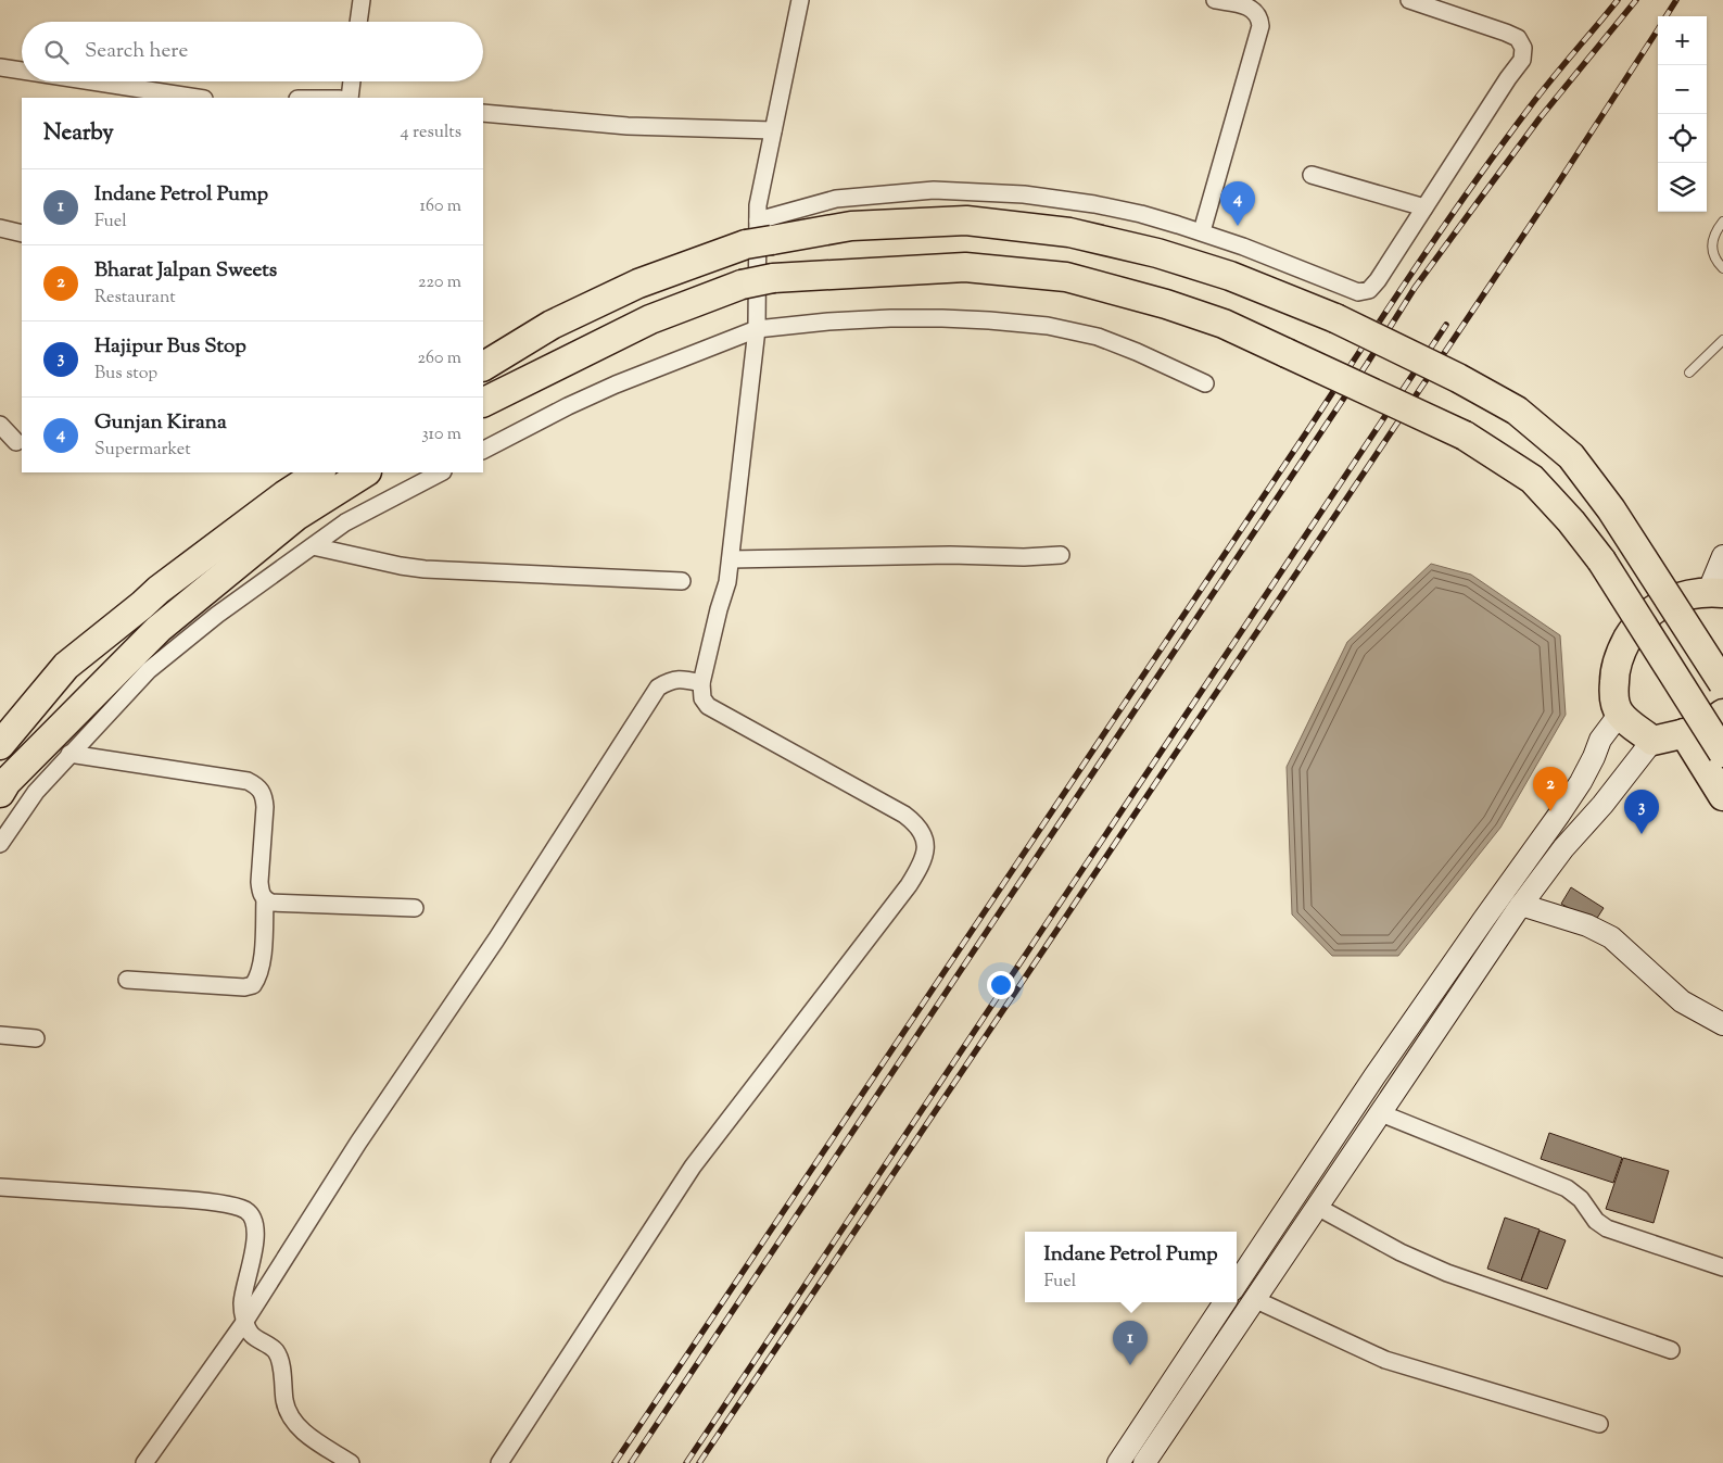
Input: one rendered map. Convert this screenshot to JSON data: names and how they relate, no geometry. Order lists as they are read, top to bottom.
{
  "page": {
    "map_buttons": ["+", "−"],
    "search": "Search here",
    "heading": ["Nearby", "4 results"],
    "list": [
      {
        "mark": "1",
        "name": "Indane Petrol Pump",
        "note": "Fuel",
        "value": "160 m"
      },
      {
        "mark": "2",
        "name": "Bharat Jalpan Sweets",
        "note": "Restaurant",
        "value": "220 m"
      },
      {
        "mark": "3",
        "name": "Hajipur Bus Stop",
        "note": "Bus stop",
        "value": "260 m"
      },
      {
        "mark": "4",
        "name": "Gunjan Kirana",
        "note": "Supermarket",
        "value": "310 m"
      }
    ],
    "pins": [
      "4",
      "2",
      "3",
      "1"
    ],
    "popup": ["Indane Petrol Pump", "Fuel"]
  }
}
